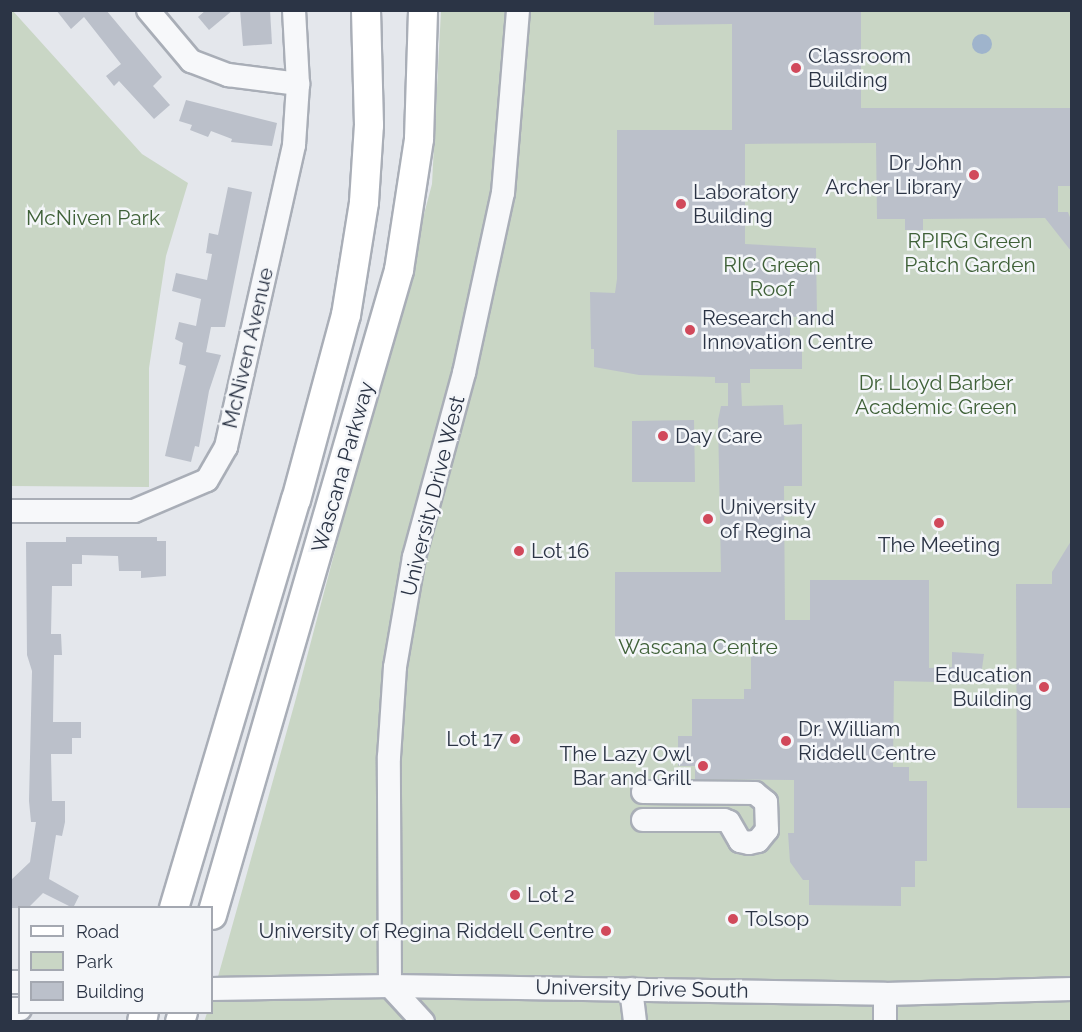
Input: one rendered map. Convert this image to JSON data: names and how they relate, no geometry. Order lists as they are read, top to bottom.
{
  "streets": {
    "main road": ["Wascana Parkway"],
    "street": ["McNiven Avenue", "University Drive West", "University Drive South"]
  },
  "crossings": [
    ["University Drive West", "University Drive South"]
  ],
  "parks": [
    "McNiven Park",
    "RPIRG Green Patch Garden",
    "RIC Green Roof",
    "Dr. Lloyd Barber Academic Green",
    "Wascana Centre"
  ],
  "places": [
    "Classroom Building",
    "Dr John Archer Library",
    "Laboratory Building",
    "Research and Innovation Centre",
    "Day Care",
    "University of Regina",
    "The Meeting",
    "Lot 16",
    "Education Building",
    "Lot 17",
    "Dr. William Riddell Centre",
    "The Lazy Owl Bar and Grill",
    "Lot 2",
    "Tolsop",
    "University of Regina Riddell Centre"
  ],
  "legend": ["Road", "Park", "Building"]
}
